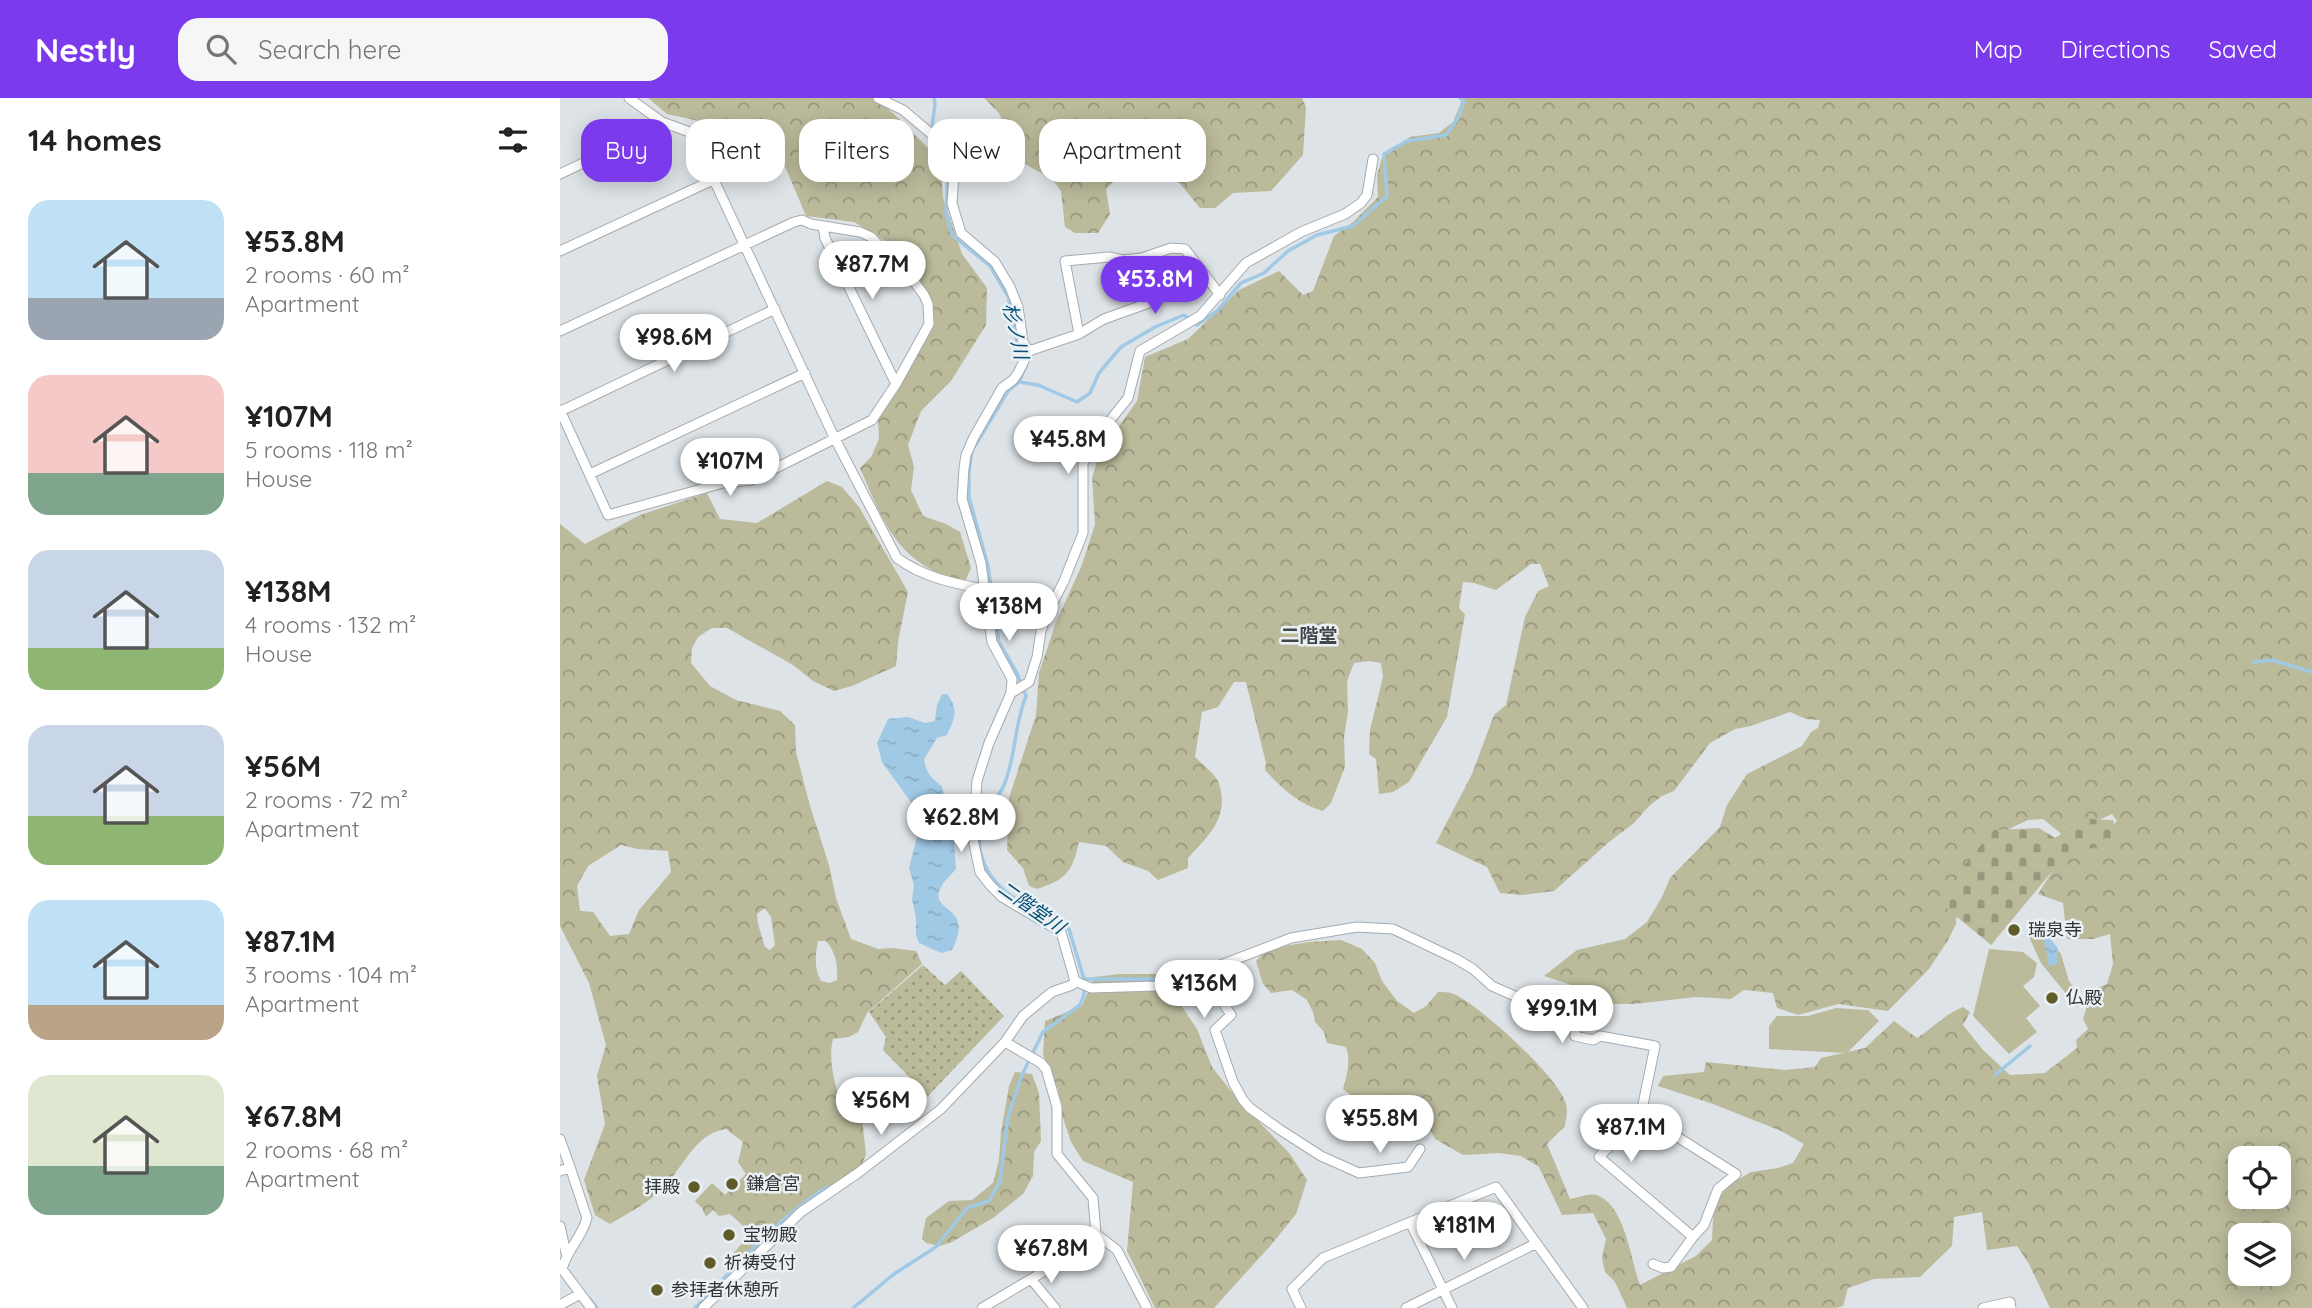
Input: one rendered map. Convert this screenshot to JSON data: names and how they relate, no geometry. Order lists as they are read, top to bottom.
{
  "districts": ["二階堂"],
  "water": ["杉ノ川", "二階堂川"],
  "places": [
    "瑞泉寺",
    "仏殿",
    "鎌倉宮",
    "拝殿",
    "宝物殿",
    "祈祷受付",
    "参拝者休憩所"
  ],
  "page": {
    "header": "Nestly",
    "search": "Search here",
    "nav": ["Map", "Directions", "Saved"],
    "heading": "14 homes",
    "chip": [
      "Buy",
      "Rent",
      "Filters",
      "New",
      "Apartment"
    ],
    "list": [
      {
        "name": "¥53.8M",
        "note": "2 rooms · 60 m² · Apartment"
      },
      {
        "name": "¥107M",
        "note": "5 rooms · 118 m² · House"
      },
      {
        "name": "¥138M",
        "note": "4 rooms · 132 m² · House"
      },
      {
        "name": "¥56M",
        "note": "2 rooms · 72 m² · Apartment"
      },
      {
        "name": "¥87.1M",
        "note": "3 rooms · 104 m² · Apartment"
      },
      {
        "name": "¥67.8M",
        "note": "2 rooms · 68 m² · Apartment"
      }
    ],
    "price": [
      "¥87.7M",
      "¥53.8M",
      "¥98.6M",
      "¥45.8M",
      "¥107M",
      "¥138M",
      "¥62.8M",
      "¥136M",
      "¥99.1M",
      "¥56M",
      "¥55.8M",
      "¥87.1M",
      "¥181M",
      "¥67.8M"
    ]
  }
}
